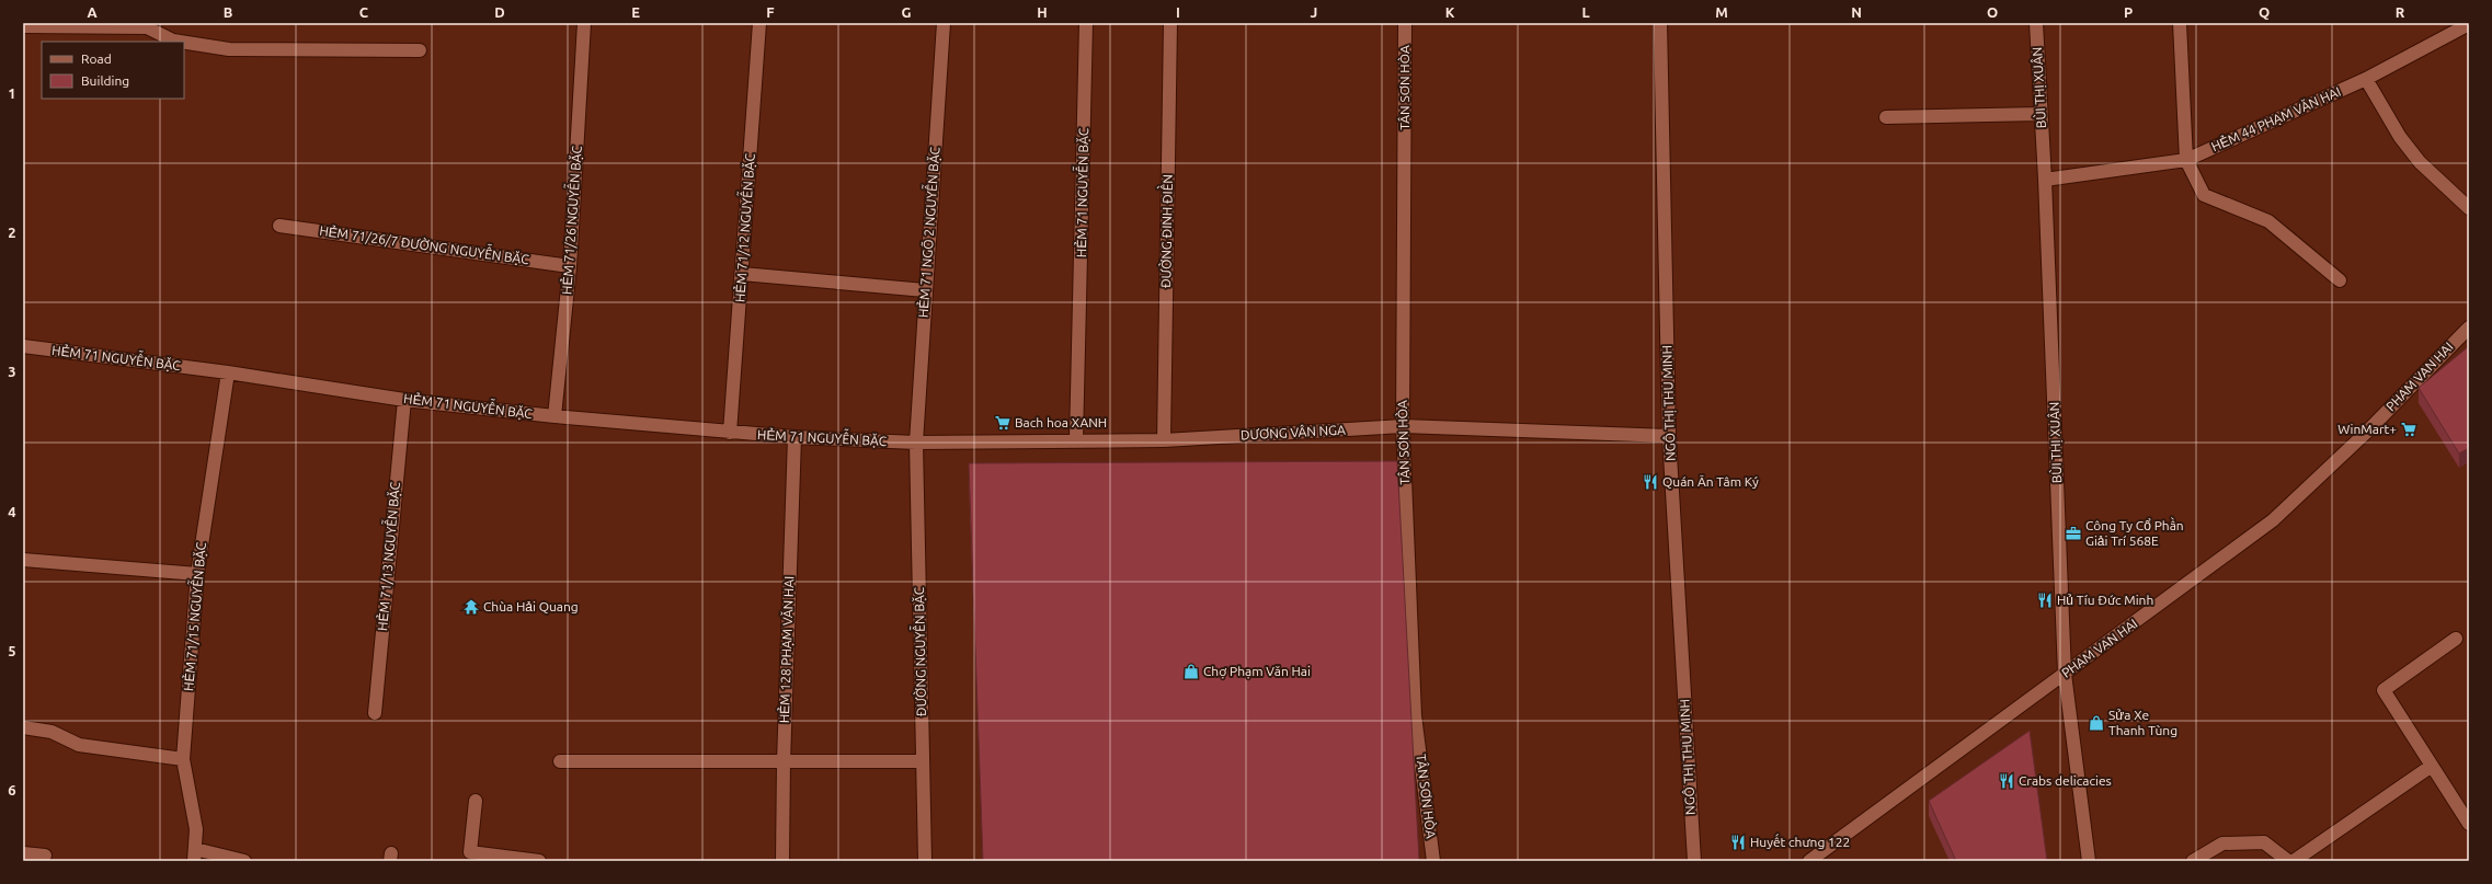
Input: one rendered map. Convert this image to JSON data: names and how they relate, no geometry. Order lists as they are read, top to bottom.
{
  "streets": {
    "street": [
      "TÂN SƠN HÒA",
      "BÙI THỊ XUÂN",
      "HẺM 44 PHẠM VĂN HAI",
      "HẺM 71 NGUYỄN BẶC",
      "HẺM 71/26 NGUYỄN BẶC",
      "HẺM 71/12 NGUYỄN BẶC",
      "ĐƯỜNG ĐINH ĐIỀN",
      "HẺM 71 NGÕ 2 NGUYỄN BẶC",
      "HẺM 71/26/7 ĐƯỜNG NGUYỄN BẶC",
      "PHAM VAN HAI",
      "NGÔ THỊ THU MINH",
      "DƯƠNG VÂN NGA",
      "HẺM 71/13 NGUYỄN BẶC",
      "HẺM 71/15 NGUYỄN BẶC",
      "HẺM 128 PHẠM VĂN HAI",
      "ĐƯỜNG NGUYỄN BẶC"
    ]
  },
  "crossings": [
    ["TÂN SƠN HÒA", "DƯƠNG VÂN NGA"],
    ["BÙI THỊ XUÂN", "HẺM 44 PHẠM VĂN HAI"],
    ["BÙI THỊ XUÂN", "PHAM VAN HAI"],
    ["HẺM 71 NGUYỄN BẶC", "HẺM 71/26 NGUYỄN BẶC"],
    ["HẺM 71 NGUYỄN BẶC", "HẺM 71/12 NGUYỄN BẶC"],
    ["HẺM 71 NGUYỄN BẶC", "HẺM 71 NGÕ 2 NGUYỄN BẶC"],
    ["HẺM 71 NGUYỄN BẶC", "DƯƠNG VÂN NGA"],
    ["HẺM 71 NGUYỄN BẶC", "HẺM 71/13 NGUYỄN BẶC"],
    ["HẺM 71 NGUYỄN BẶC", "HẺM 71/15 NGUYỄN BẶC"],
    ["HẺM 71 NGUYỄN BẶC", "HẺM 128 PHẠM VĂN HAI"],
    ["HẺM 71 NGUYỄN BẶC", "ĐƯỜNG NGUYỄN BẶC"],
    ["HẺM 71/26 NGUYỄN BẶC", "HẺM 71/26/7 ĐƯỜNG NGUYỄN BẶC"],
    ["ĐƯỜNG ĐINH ĐIỀN", "DƯƠNG VÂN NGA"],
    ["HẺM 71 NGÕ 2 NGUYỄN BẶC", "DƯƠNG VÂN NGA"],
    ["HẺM 71 NGÕ 2 NGUYỄN BẶC", "ĐƯỜNG NGUYỄN BẶC"],
    ["NGÔ THỊ THU MINH", "DƯƠNG VÂN NGA"],
    ["DƯƠNG VÂN NGA", "ĐƯỜNG NGUYỄN BẶC"]
  ],
  "places": {
    "supermarket": ["Bach hoa XANH", "WinMart+"],
    "restaurant": [
      "Quán Ăn Tâm Ký",
      "Hủ Tíu Đức Minh",
      "Crabs delicacies",
      "Huyết chưng 122"
    ],
    "office": ["Công Ty Cổ Phần Giải Trí 568E"],
    "temple": ["Chùa Hải Quang"],
    "shop": ["Chợ Phạm Văn Hai", "Sửa Xe Thanh Tùng"]
  },
  "legend": ["Road", "Building"],
  "grid": {
    "columns": [
      "A",
      "B",
      "C",
      "D",
      "E",
      "F",
      "G",
      "H",
      "I",
      "J",
      "K",
      "L",
      "M",
      "N",
      "O",
      "P",
      "Q",
      "R"
    ],
    "rows": [
      "1",
      "2",
      "3",
      "4",
      "5",
      "6"
    ]
  }
}
